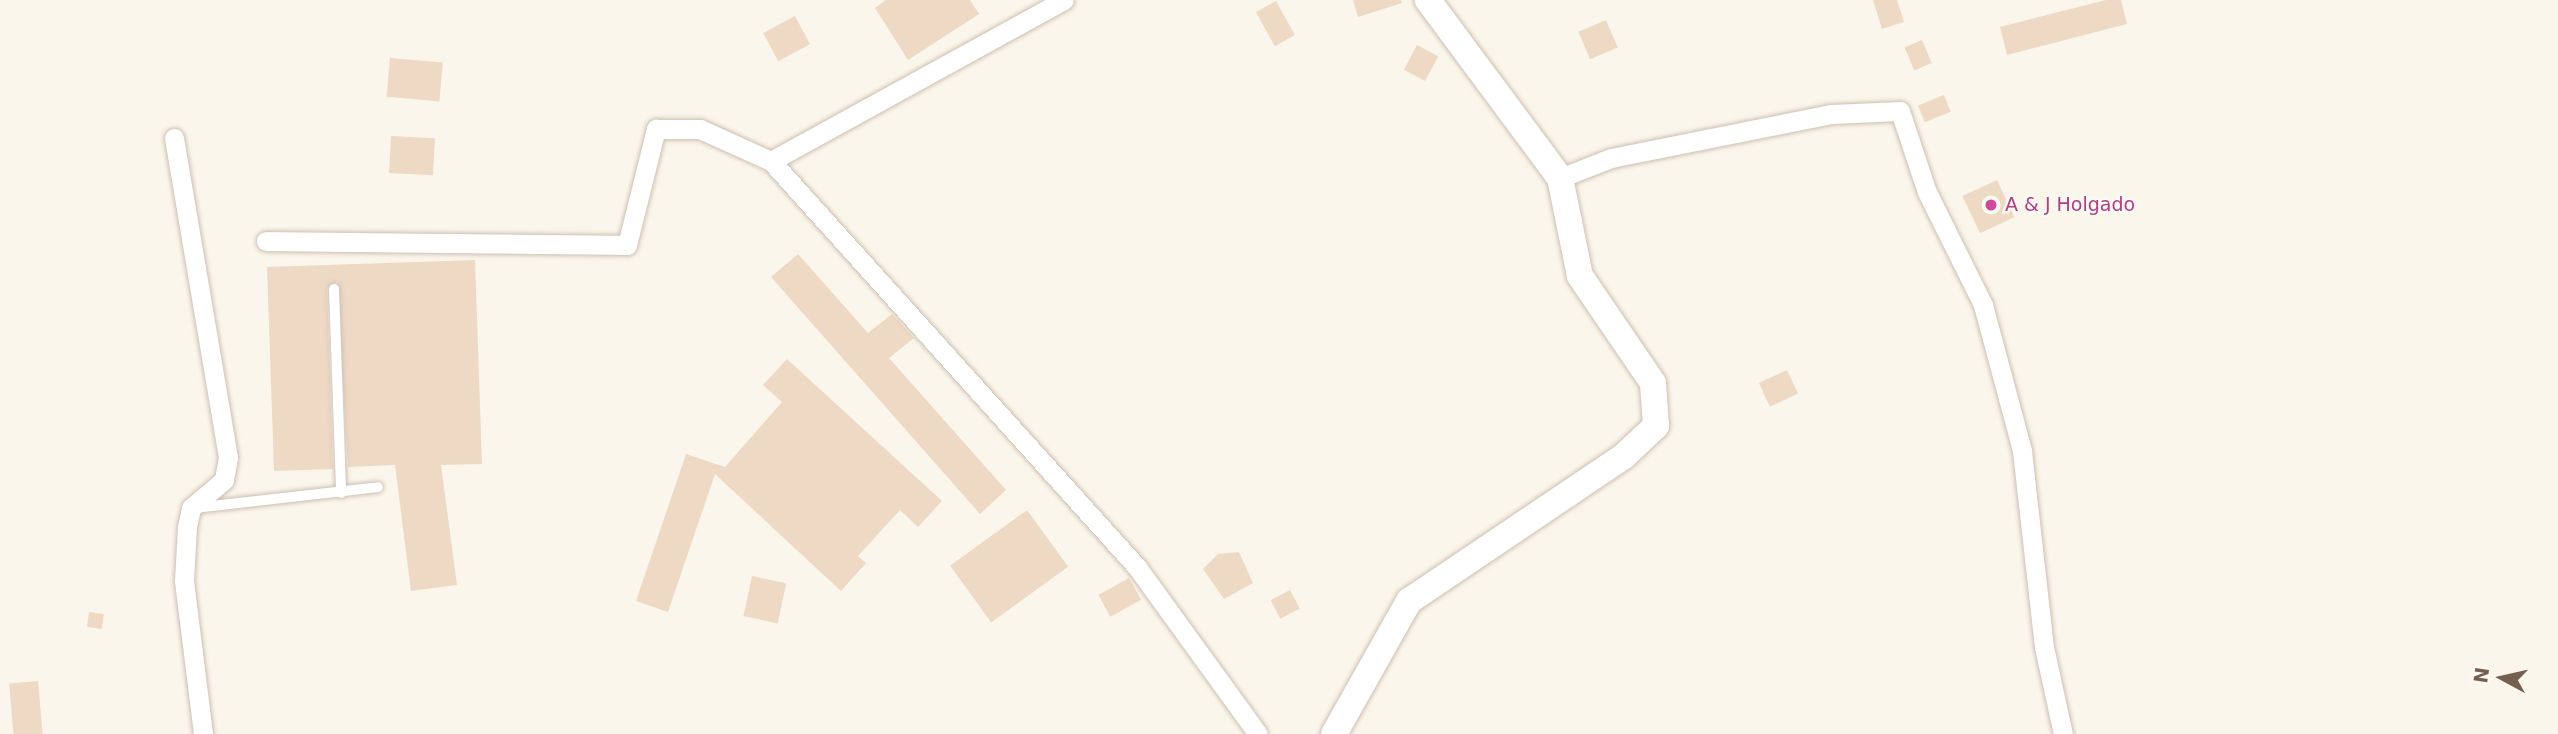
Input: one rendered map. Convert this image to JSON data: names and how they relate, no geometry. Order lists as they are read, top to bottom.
{
  "places": ["A & J Holgado"],
  "north": "left"
}
